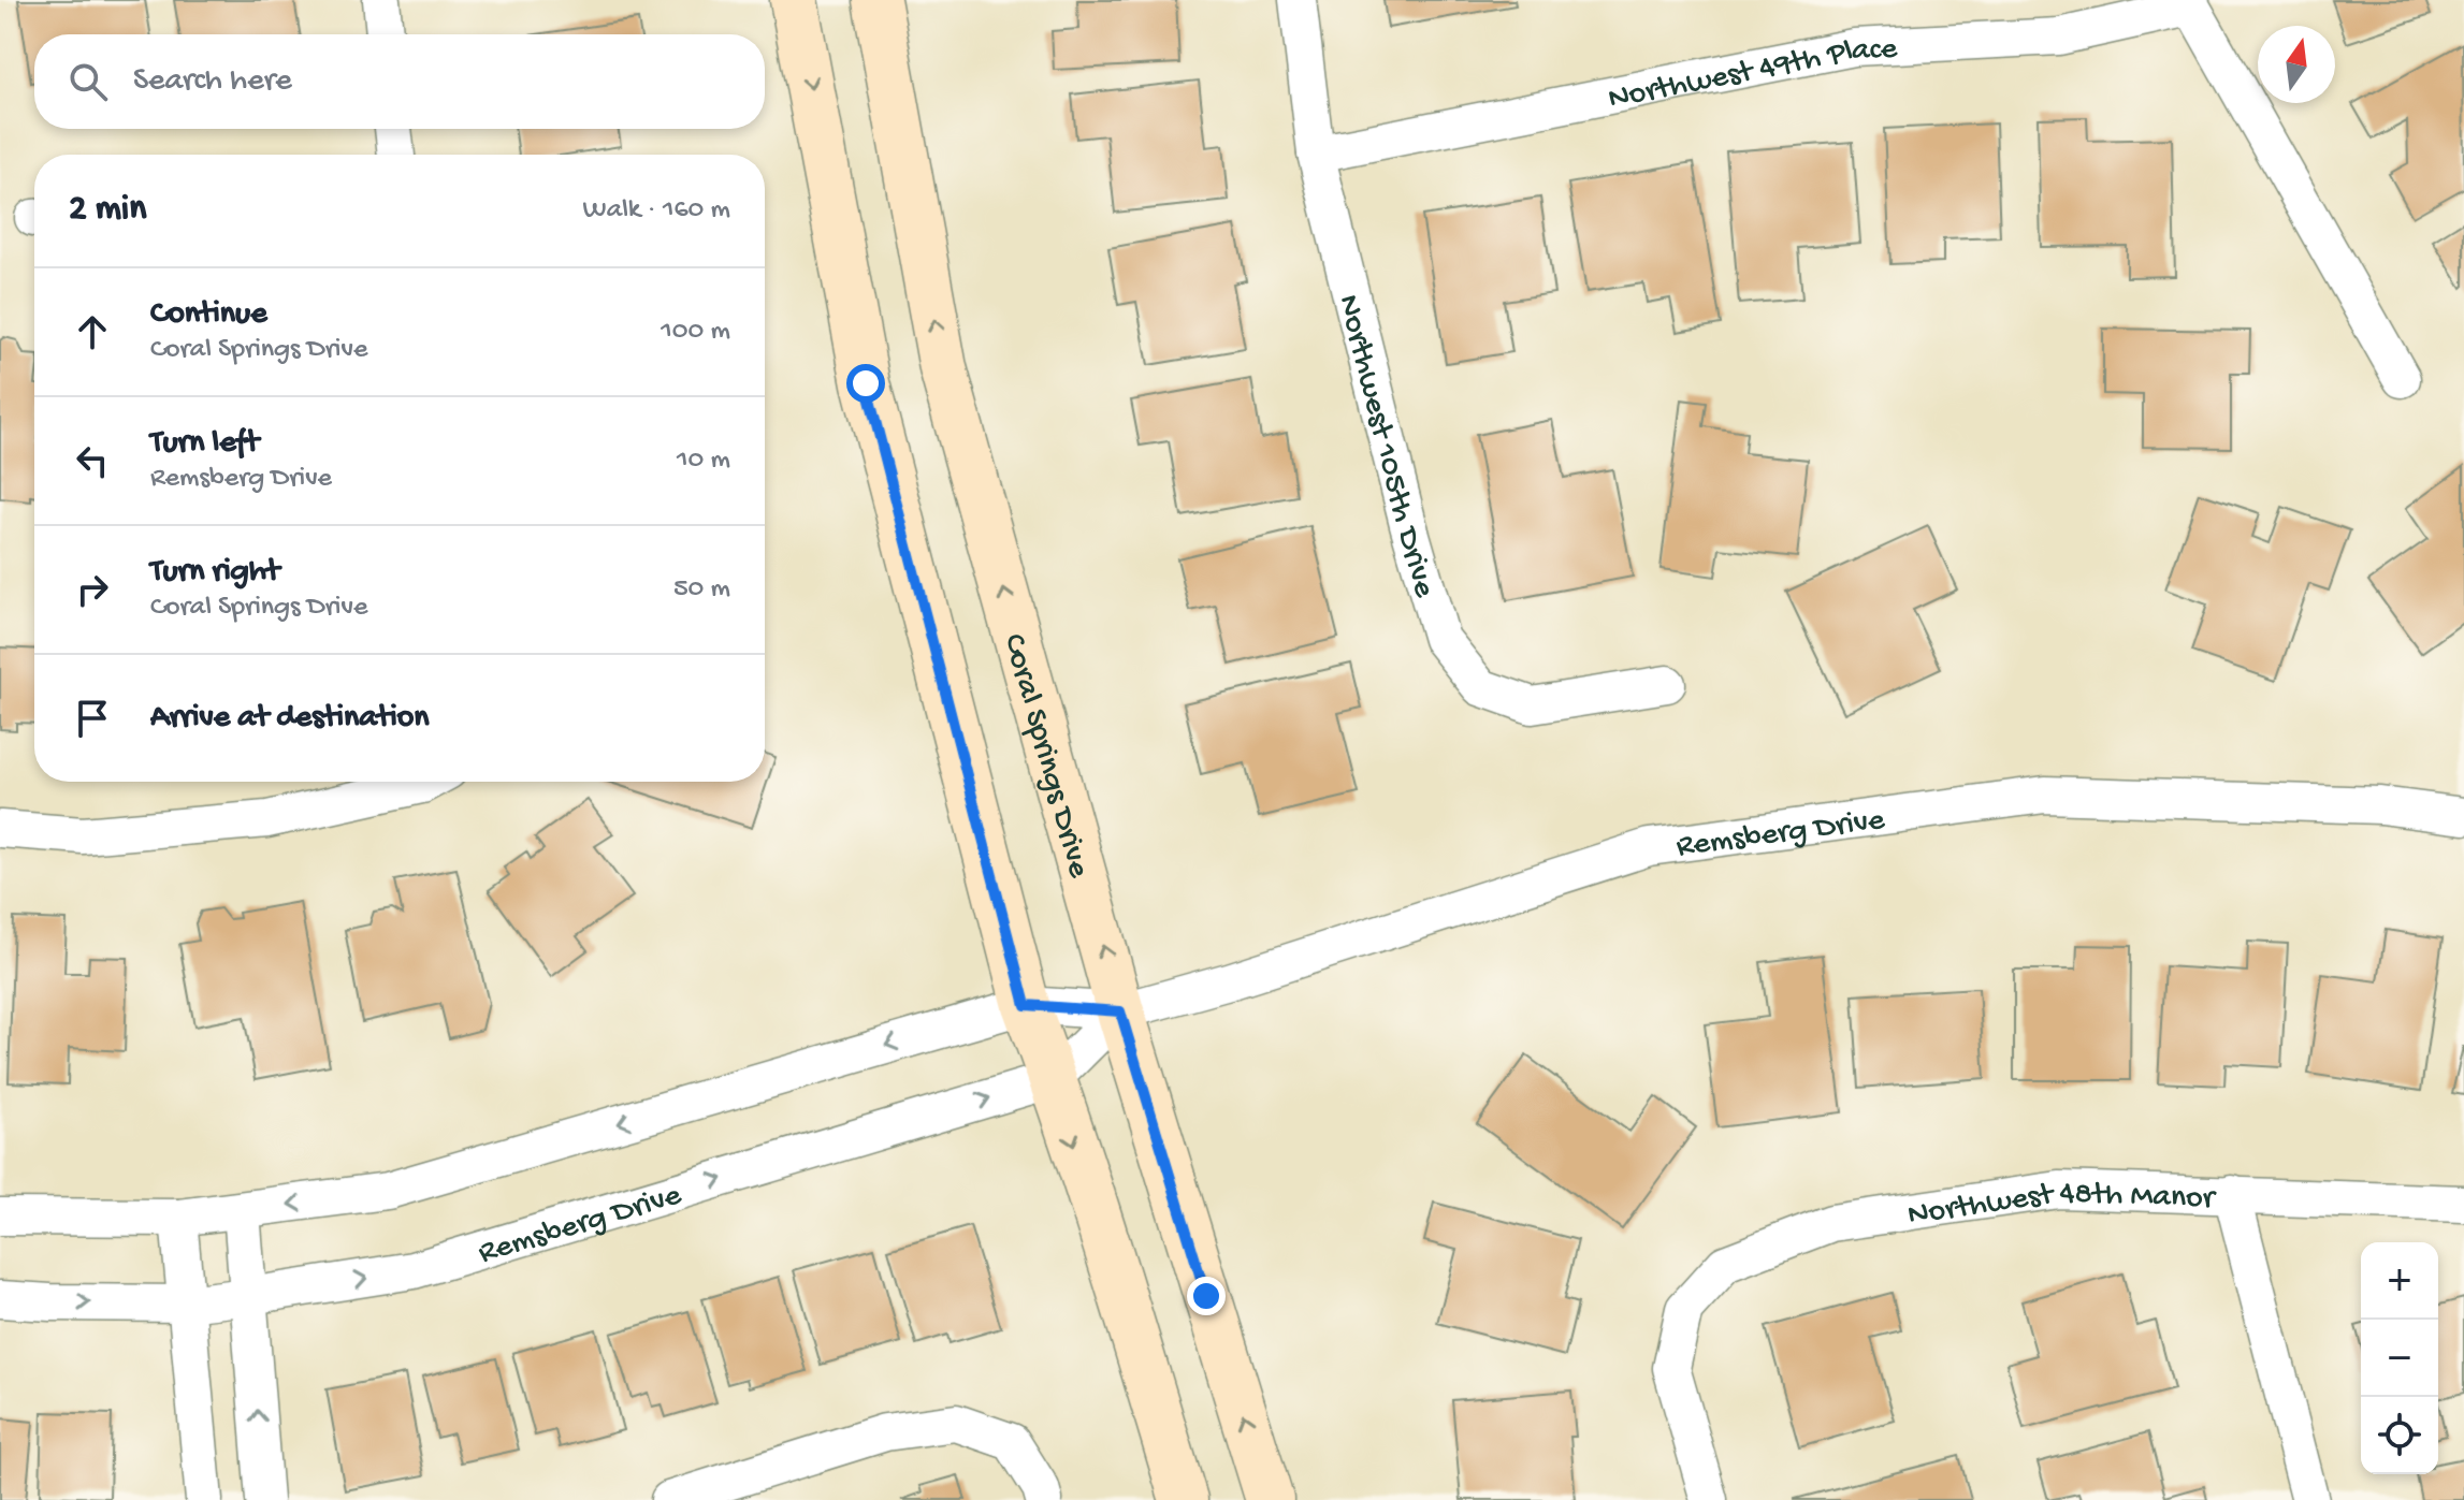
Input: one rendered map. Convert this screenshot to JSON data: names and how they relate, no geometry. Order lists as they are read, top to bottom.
{
  "streets": {
    "main road": ["Coral Springs Drive"],
    "street": [
      "Northwest 49th Place",
      "Northwest 105th Drive",
      "Remsberg Drive",
      "Northwest 48th Manor"
    ]
  },
  "crossings": [
    ["Northwest 49th Place", "Northwest 105th Drive"],
    ["Coral Springs Drive", "Remsberg Drive"]
  ],
  "north": "top",
  "page": {
    "search": "Search here",
    "heading": ["2 min", "Walk · 160 m"],
    "list": [
      ["Continue", "Coral Springs Drive", "100 m"],
      ["Turn left", "Remsberg Drive", "10 m"],
      ["Turn right", "Coral Springs Drive", "50 m"],
      "Arrive at destination"
    ],
    "map_buttons": ["+", "−"]
  }
}
